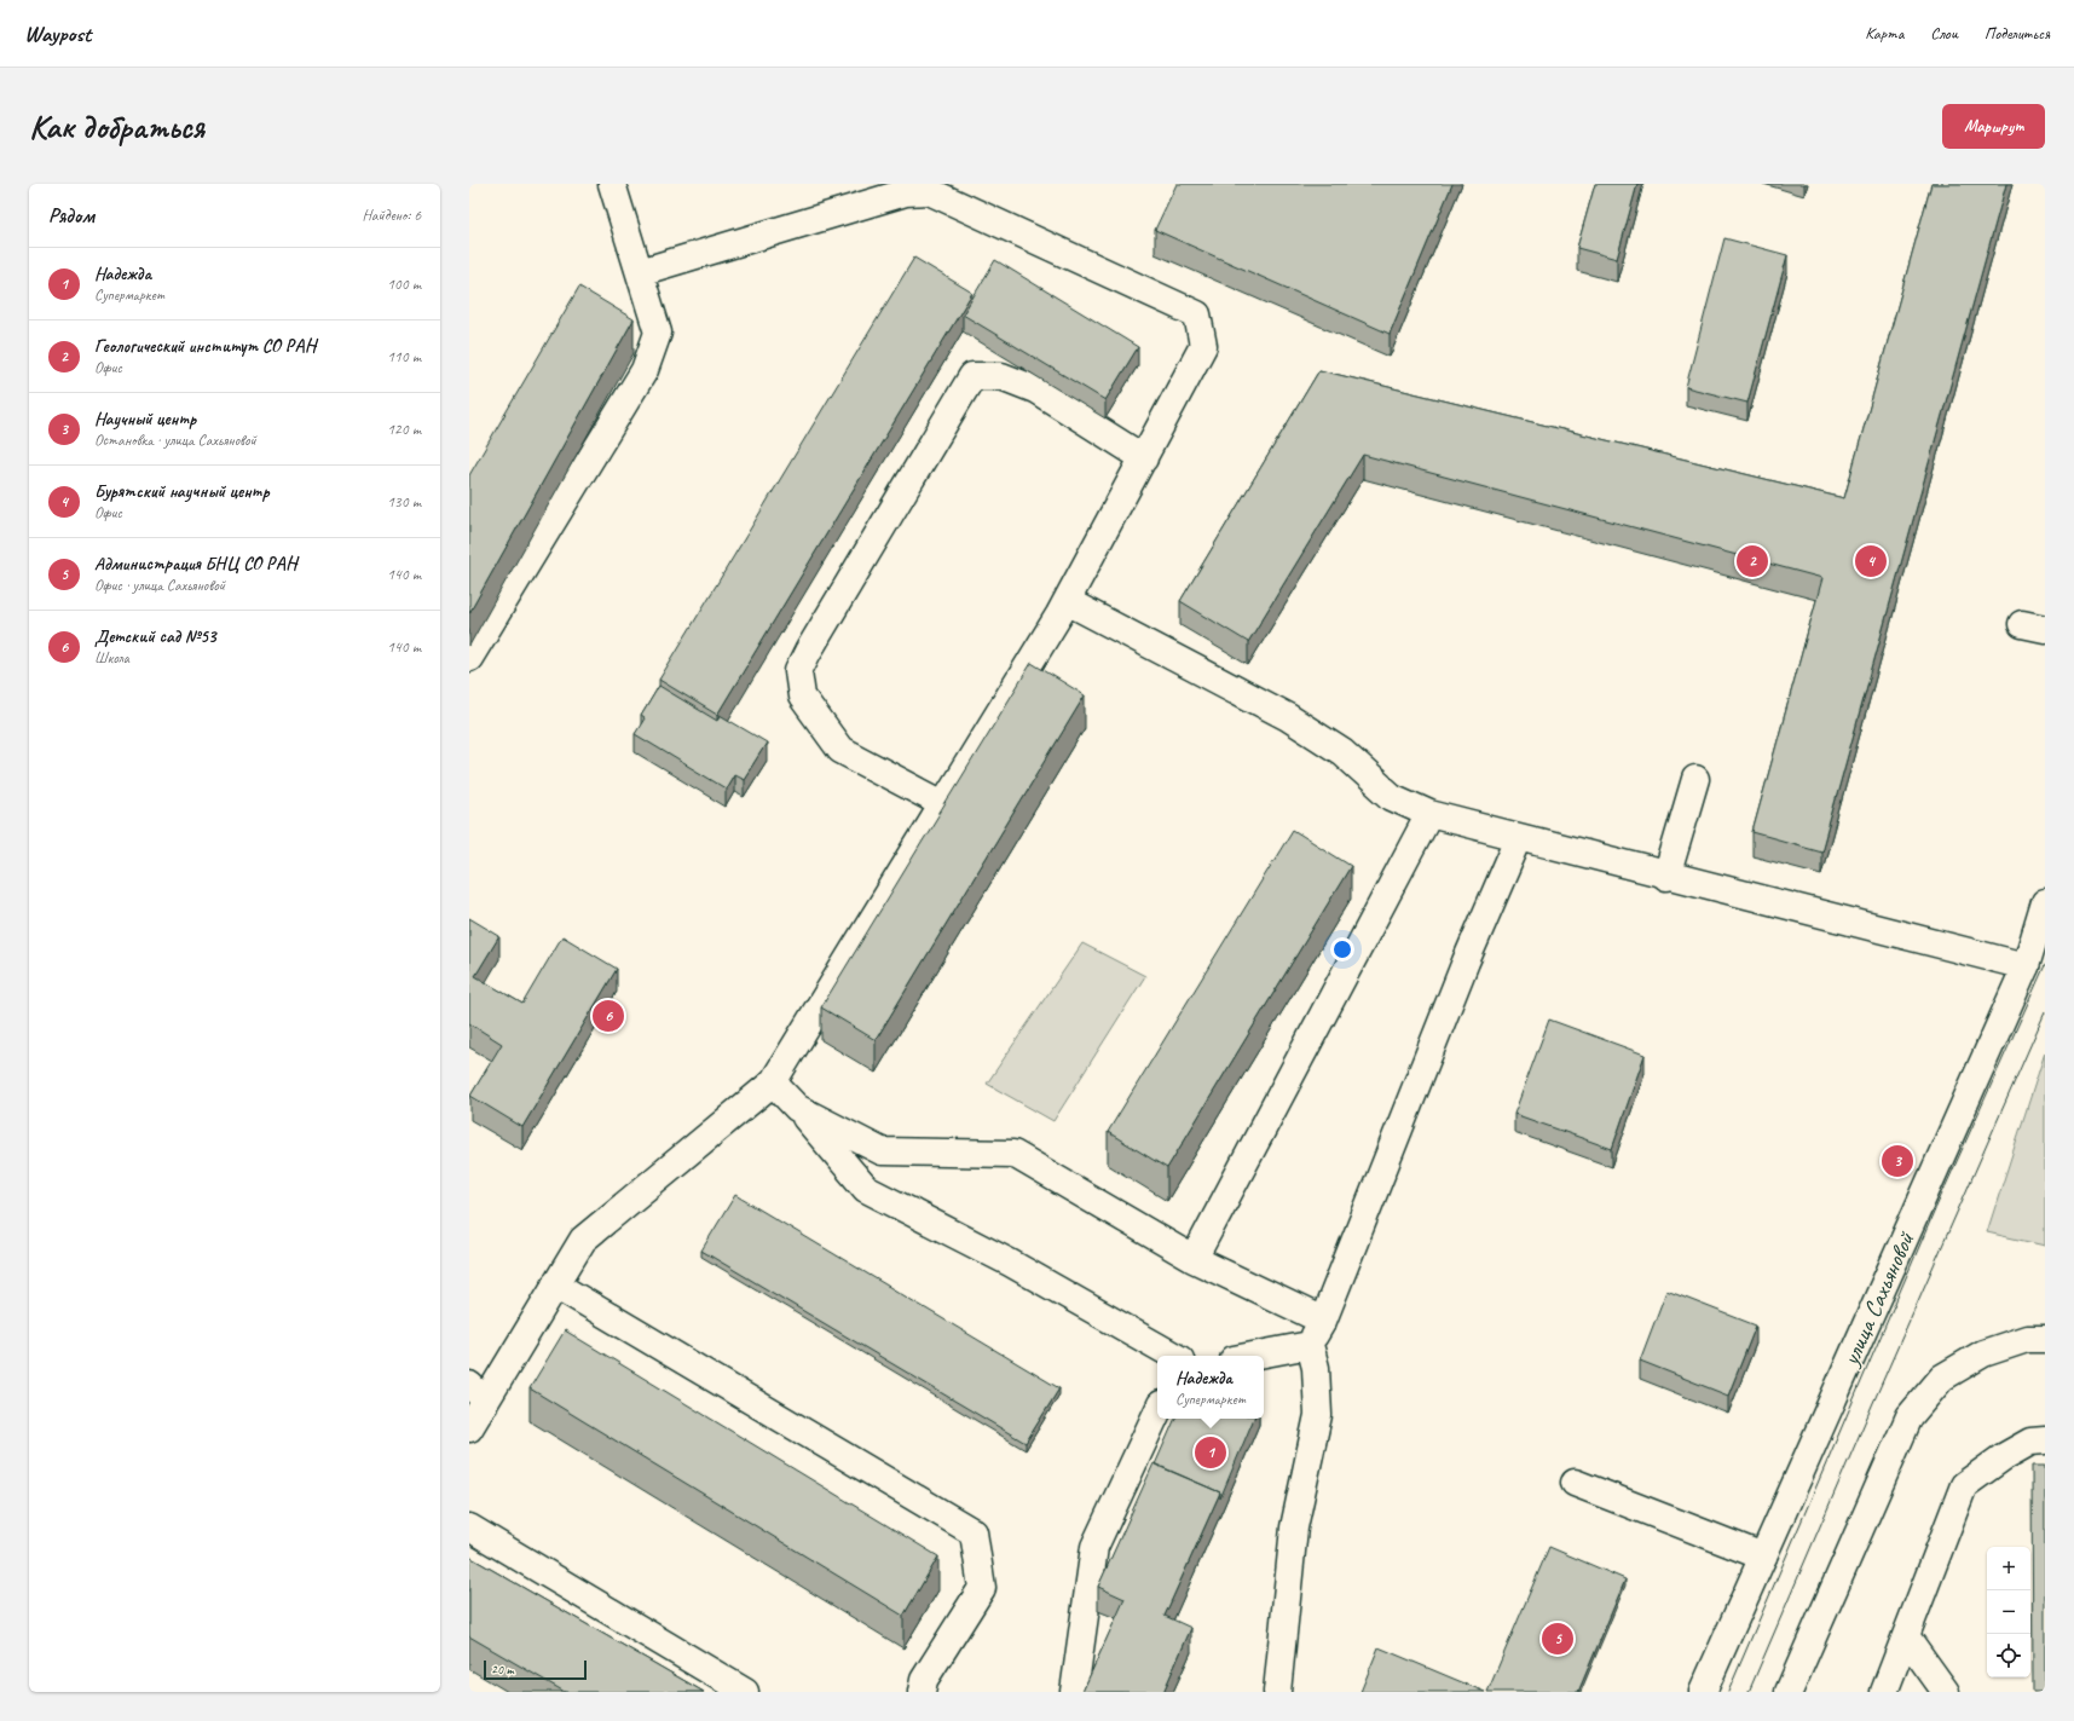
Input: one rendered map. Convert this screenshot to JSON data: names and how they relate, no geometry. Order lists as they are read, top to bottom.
{
  "streets": {
    "main road": ["улица Сахьяновой"]
  },
  "scale_bar": "20 m",
  "page": {
    "header": "Waypost",
    "nav": ["Карта", "Слои", "Поделиться"],
    "buttons": "Маршрут",
    "title": "Как добраться",
    "heading": ["Рядом", "Найдено: 6"],
    "list": [
      {
        "mark": "1",
        "name": "Надежда",
        "note": "Супермаркет",
        "value": "100 m"
      },
      {
        "mark": "2",
        "name": "Геологический институт СО РАН",
        "note": "Офис",
        "value": "110 m"
      },
      {
        "mark": "3",
        "name": "Научный центр",
        "note": "Остановка · улица Сахьяновой",
        "value": "120 m"
      },
      {
        "mark": "4",
        "name": "Бурятский научный центр",
        "note": "Офис",
        "value": "130 m"
      },
      {
        "mark": "5",
        "name": "Администрация БНЦ СО РАН",
        "note": "Офис · улица Сахьяновой",
        "value": "140 m"
      },
      {
        "mark": "6",
        "name": "Детский сад №53",
        "note": "Школа",
        "value": "140 m"
      }
    ],
    "pins": [
      "2",
      "4",
      "6",
      "3",
      "1",
      "5"
    ],
    "popup": ["Надежда", "Супермаркет"],
    "map_buttons": ["+", "−"],
    "scale": "20 m"
  }
}
